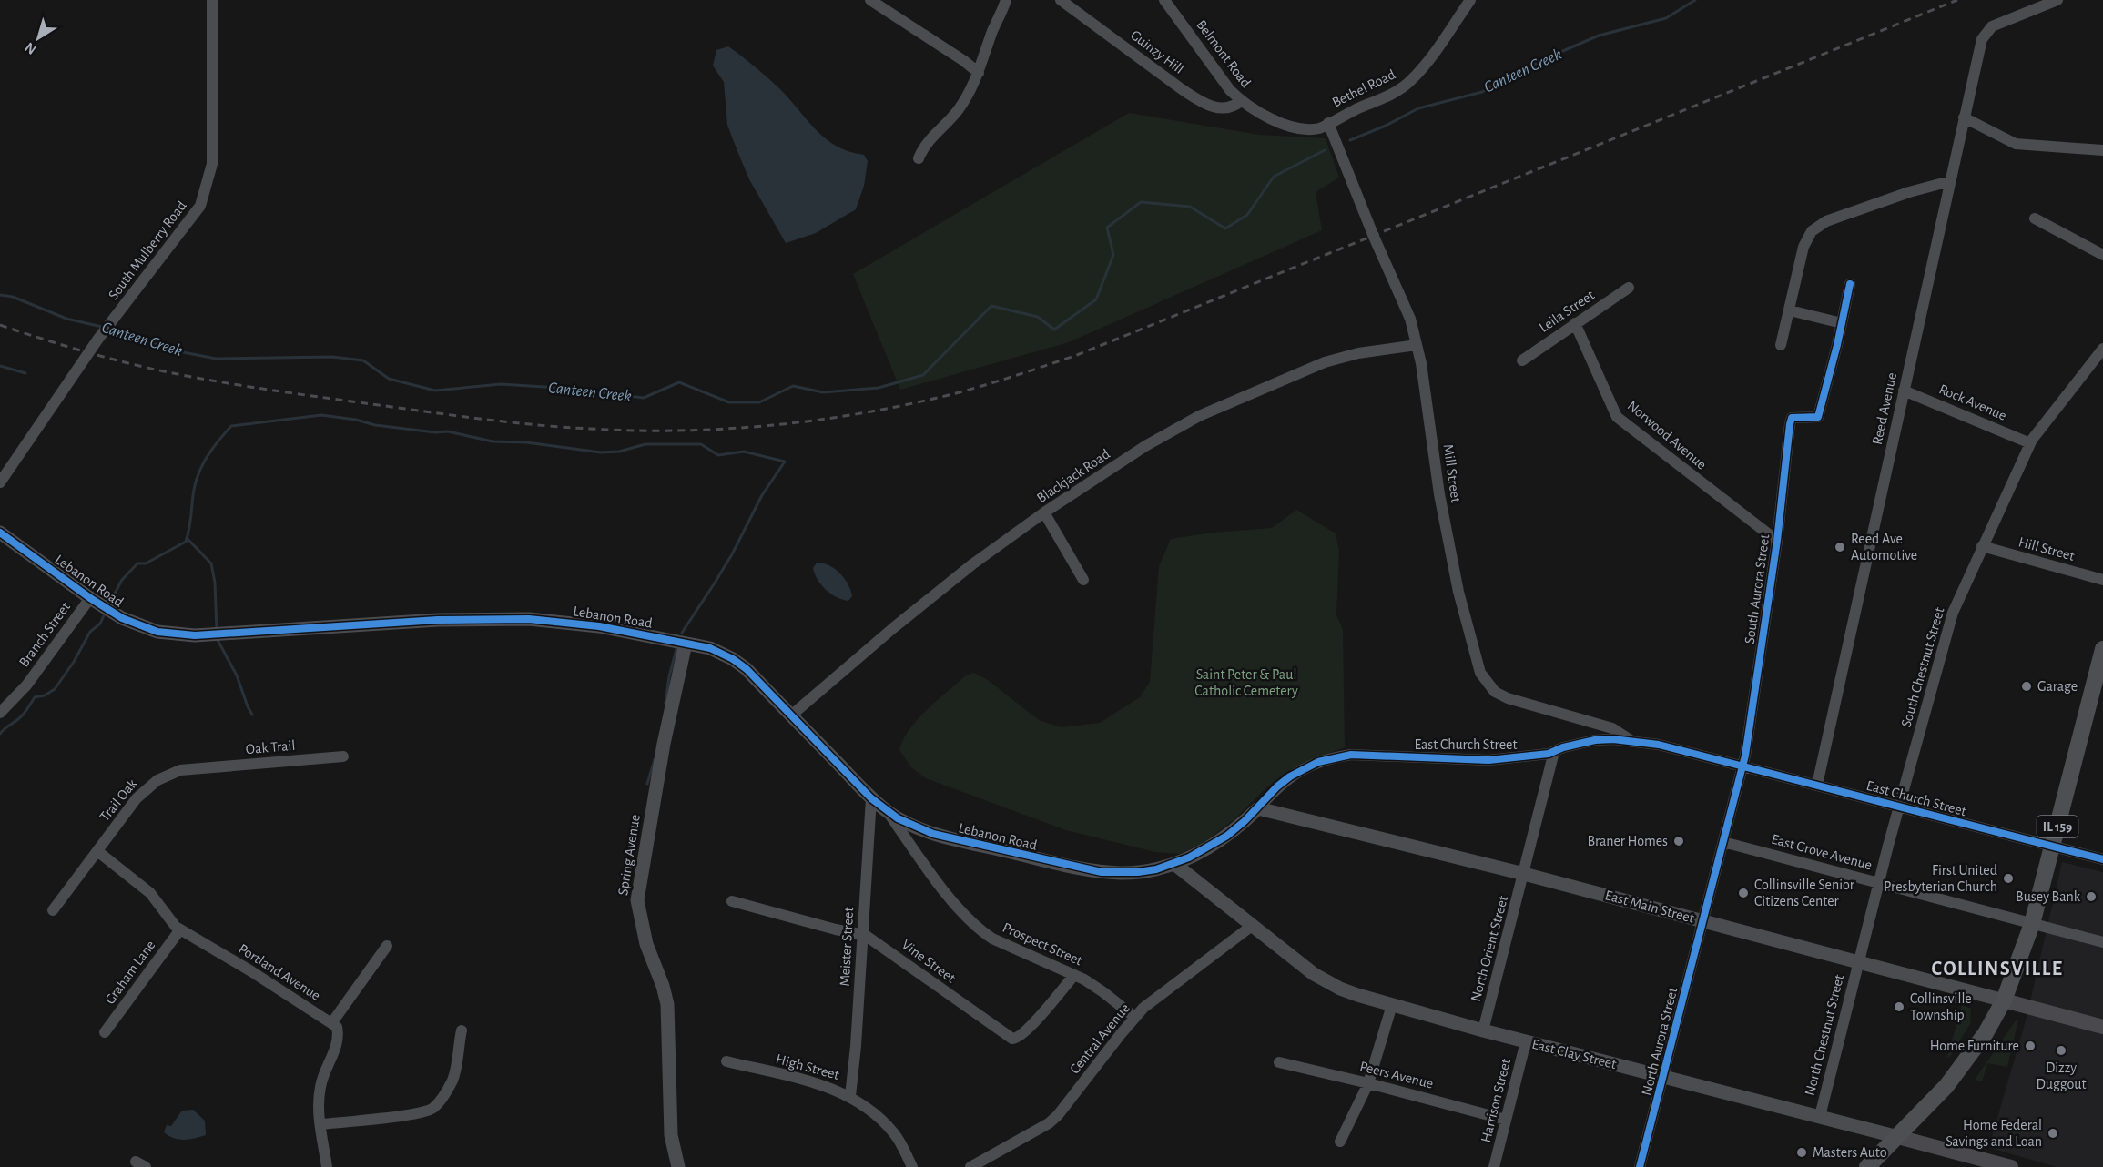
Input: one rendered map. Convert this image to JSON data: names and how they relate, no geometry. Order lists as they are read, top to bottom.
{
  "streets": {
    "main road": ["IL 159", "East Main Street", "East Clay Street"],
    "street": [
      "Guinzy Hill",
      "Belmont Road",
      "Bethel Road",
      "South Mulberry Road",
      "Leila Street",
      "Rock Avenue",
      "Reed Avenue",
      "Norwood Avenue",
      "Mill Street",
      "Blackjack Road",
      "Hill Street",
      "Lebanon Road",
      "South Aurora Street",
      "Branch Street",
      "South Chestnut Street",
      "East Church Street",
      "Oak Trail",
      "Trail Oak",
      "East Grove Avenue",
      "Spring Avenue",
      "Prospect Street",
      "Meister Street",
      "North Orient Street",
      "Vine Street",
      "Graham Lane",
      "Portland Avenue",
      "North Chestnut Street",
      "Central Avenue",
      "North Aurora Street",
      "High Street",
      "Peers Avenue",
      "Harrison Street"
    ]
  },
  "crossings": [
    ["Guinzy Hill", "Belmont Road"],
    ["Belmont Road", "Bethel Road"],
    ["Belmont Road", "Mill Street"],
    ["Bethel Road", "Mill Street"],
    ["Leila Street", "Norwood Avenue"],
    ["Rock Avenue", "Reed Avenue"],
    ["Rock Avenue", "South Chestnut Street"],
    ["Reed Avenue", "East Church Street"],
    ["Norwood Avenue", "South Aurora Street"],
    ["Mill Street", "Blackjack Road"],
    ["Mill Street", "East Church Street"],
    ["Blackjack Road", "Lebanon Road"],
    ["Hill Street", "South Chestnut Street"],
    ["Lebanon Road", "Branch Street"],
    ["Lebanon Road", "East Church Street"],
    ["Lebanon Road", "Spring Avenue"],
    ["Lebanon Road", "Prospect Street"],
    ["Lebanon Road", "Meister Street"],
    ["Lebanon Road", "East Clay Street"],
    ["South Aurora Street", "East Church Street"],
    ["South Aurora Street", "East Grove Avenue"],
    ["South Aurora Street", "East Main Street"],
    ["South Aurora Street", "North Aurora Street"],
    ["South Chestnut Street", "East Church Street"],
    ["South Chestnut Street", "East Grove Avenue"],
    ["South Chestnut Street", "East Main Street"],
    ["South Chestnut Street", "North Chestnut Street"],
    ["East Church Street", "IL 159"],
    ["East Church Street", "East Main Street"],
    ["East Church Street", "North Orient Street"],
    ["East Church Street", "East Clay Street"],
    ["Oak Trail", "Trail Oak"],
    ["Trail Oak", "Portland Avenue"],
    ["IL 159", "East Grove Avenue"],
    ["IL 159", "East Main Street"],
    ["IL 159", "East Clay Street"],
    ["East Main Street", "North Orient Street"],
    ["East Main Street", "North Chestnut Street"],
    ["East Main Street", "North Aurora Street"],
    ["Prospect Street", "Vine Street"],
    ["Prospect Street", "Central Avenue"],
    ["Meister Street", "Vine Street"],
    ["Meister Street", "High Street"],
    ["North Orient Street", "East Clay Street"],
    ["Graham Lane", "Portland Avenue"],
    ["North Chestnut Street", "East Clay Street"],
    ["Central Avenue", "East Clay Street"],
    ["North Aurora Street", "East Clay Street"],
    ["East Clay Street", "Harrison Street"],
    ["Peers Avenue", "Harrison Street"]
  ],
  "districts": ["COLLINSVILLE"],
  "water": ["Canteen Creek"],
  "parks": ["Saint Peter & Paul Catholic Cemetery"],
  "places": [
    "Reed Ave Automotive",
    "Garage",
    "Braner Homes",
    "First United Presbyterian Church",
    "Collinsville Senior Citizens Center",
    "Busey Bank",
    "Collinsville Township",
    "Home Furniture",
    "Dizzy Duggout",
    "Home Federal Savings and Loan",
    "Masters Auto"
  ],
  "north": "bottom left"
}
